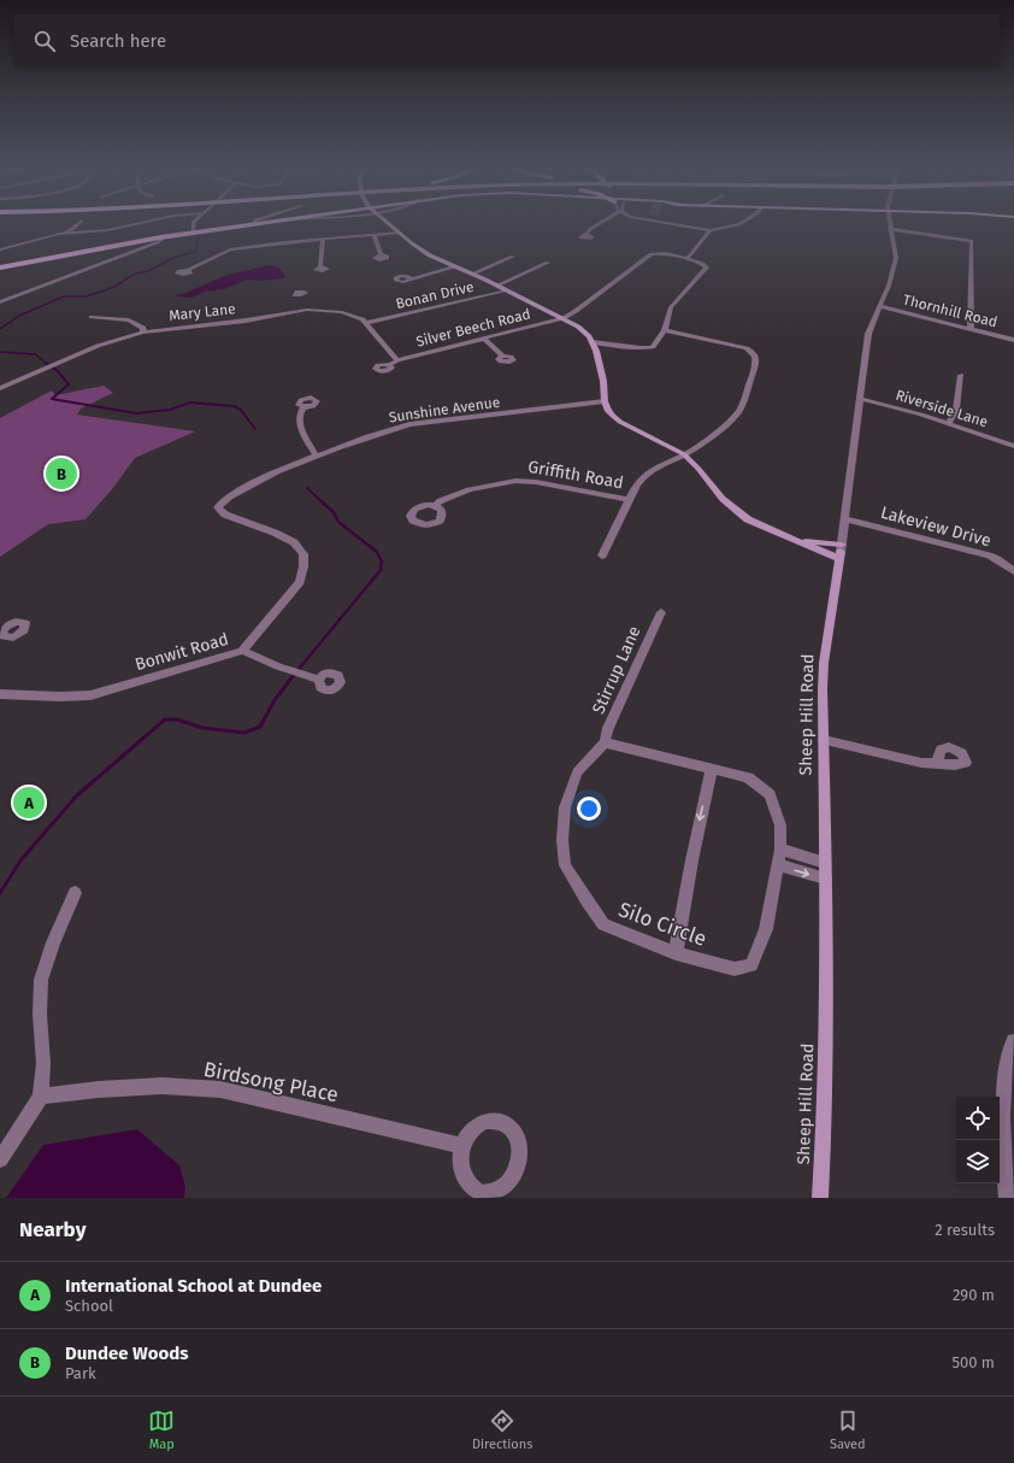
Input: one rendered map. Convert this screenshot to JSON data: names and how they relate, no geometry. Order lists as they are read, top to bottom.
{
  "streets": {
    "street": [
      "Bonan Drive",
      "Thornhill Road",
      "Mary Lane",
      "Silver Beech Road",
      "Riverside Lane",
      "Sunshine Avenue",
      "Griffith Road",
      "Lakeview Drive",
      "Bonwit Road",
      "Stirrup Lane",
      "Sheep Hill Road",
      "Silo Circle",
      "Birdsong Place"
    ]
  },
  "crossings": [
    ["Bonan Drive", "Mary Lane"],
    ["Thornhill Road", "Sheep Hill Road"],
    ["Mary Lane", "Silver Beech Road"],
    ["Riverside Lane", "Sheep Hill Road"],
    ["Sunshine Avenue", "Bonwit Road"],
    ["Lakeview Drive", "Sheep Hill Road"],
    ["Stirrup Lane", "Silo Circle"]
  ],
  "page": {
    "search": "Search here",
    "pins": ["B", "A"],
    "heading": ["Nearby", "2 results"],
    "list": [
      {
        "mark": "A",
        "name": "International School at Dundee",
        "note": "School",
        "value": "290 m"
      },
      {
        "mark": "B",
        "name": "Dundee Woods",
        "note": "Park",
        "value": "500 m"
      }
    ],
    "nav": ["Map", "Directions", "Saved"]
  }
}
